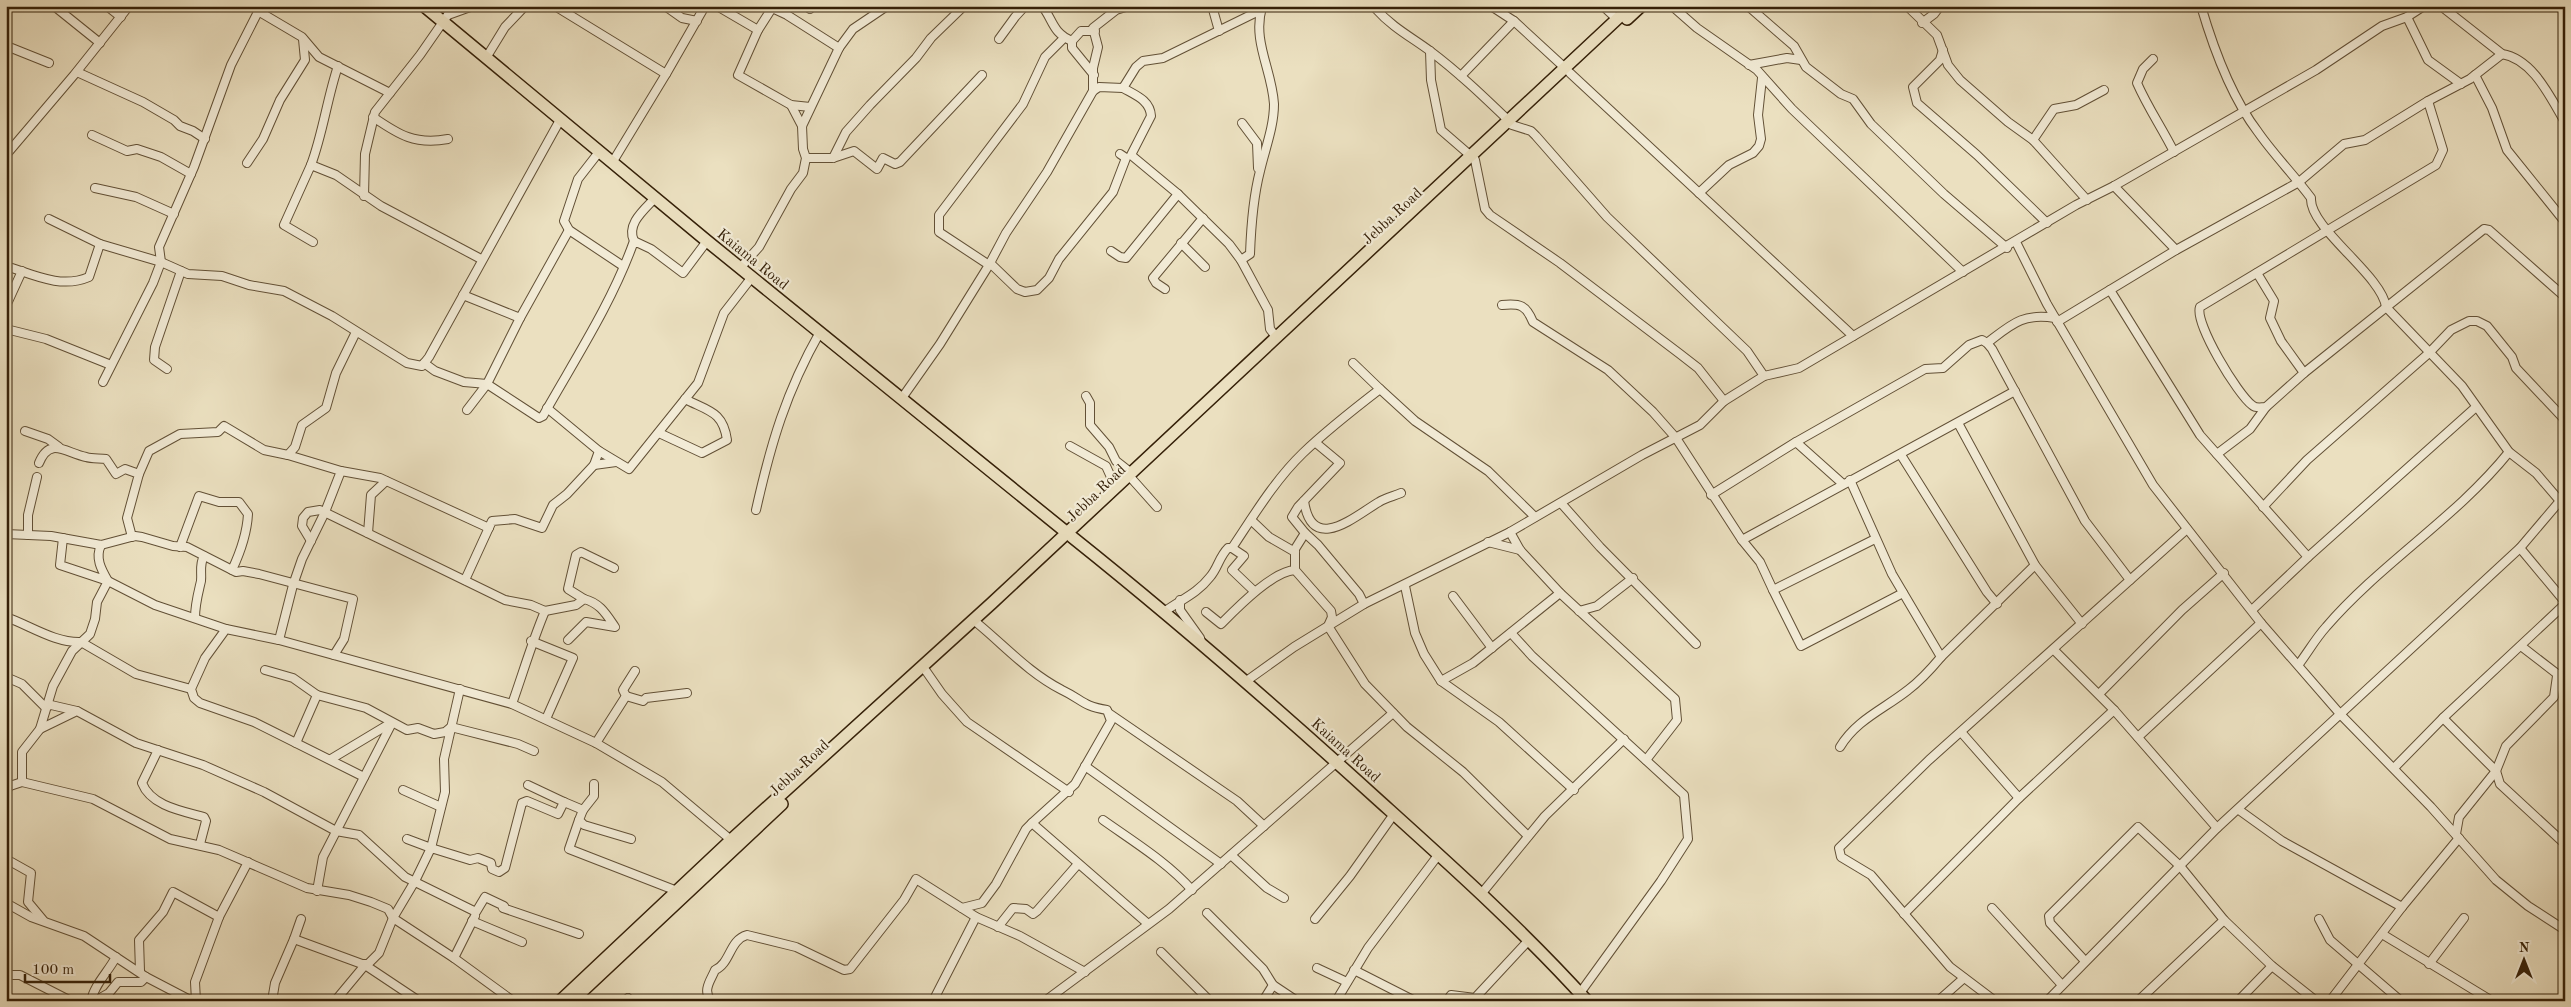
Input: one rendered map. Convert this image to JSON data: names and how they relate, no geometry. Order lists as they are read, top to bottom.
{
  "streets": {
    "highway": ["Jebba Road", "Kaiama Road"]
  },
  "crossings": [
    ["Jebba Road", "Kaiama Road"]
  ],
  "scale_bar": "100 m",
  "north": "top"
}
